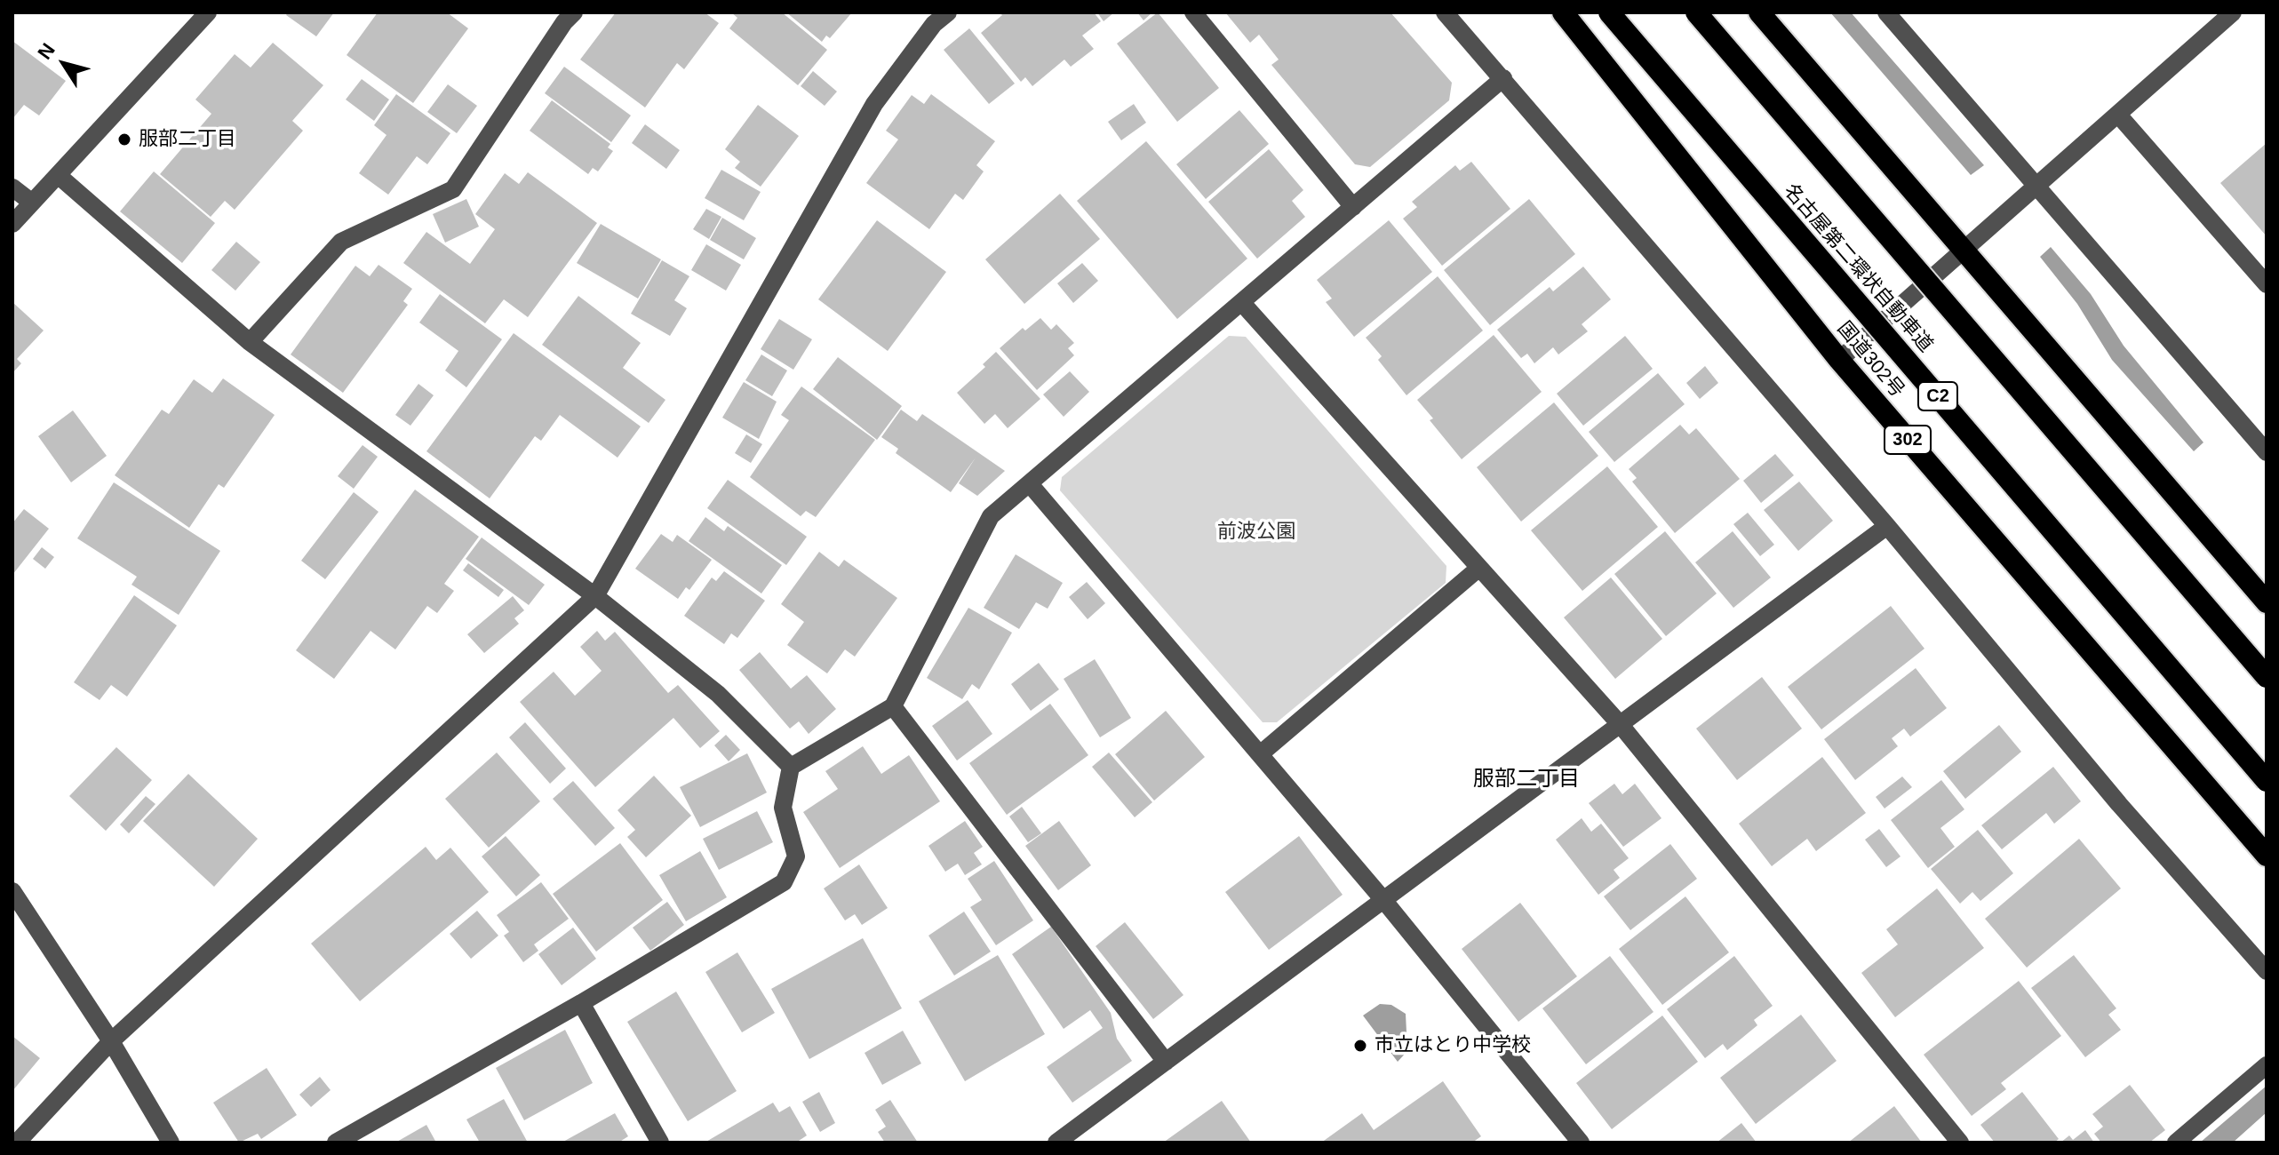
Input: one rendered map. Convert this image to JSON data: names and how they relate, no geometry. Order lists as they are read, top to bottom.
{
  "streets": {
    "highway": [
      "名古屋第二環状自動車道",
      "国道302号",
      "C2",
      "302"
    ]
  },
  "districts": ["服部二丁目"],
  "parks": ["前波公園"],
  "places": ["服部二丁目", "市立はとり中学校"],
  "north": "top left"
}
